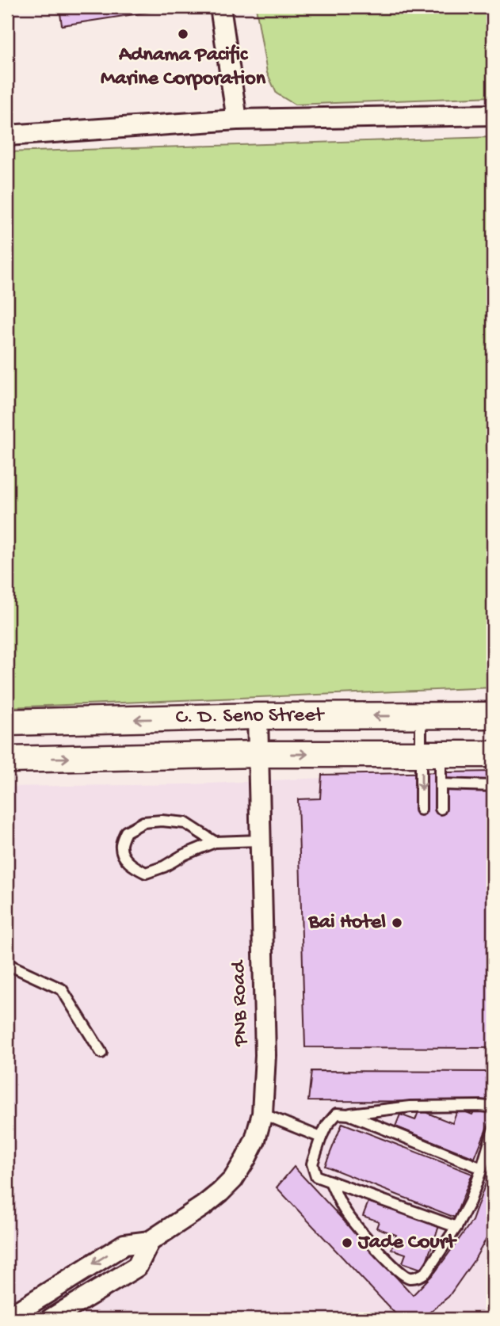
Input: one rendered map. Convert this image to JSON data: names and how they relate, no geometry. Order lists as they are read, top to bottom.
{
  "streets": {
    "street": ["C. D. Seno Street", "PNB Road"]
  },
  "crossings": [
    ["C. D. Seno Street", "PNB Road"]
  ],
  "places": ["Adnama Pacific Marine Corporation", "Bai Hotel", "Jade Court"]
}
